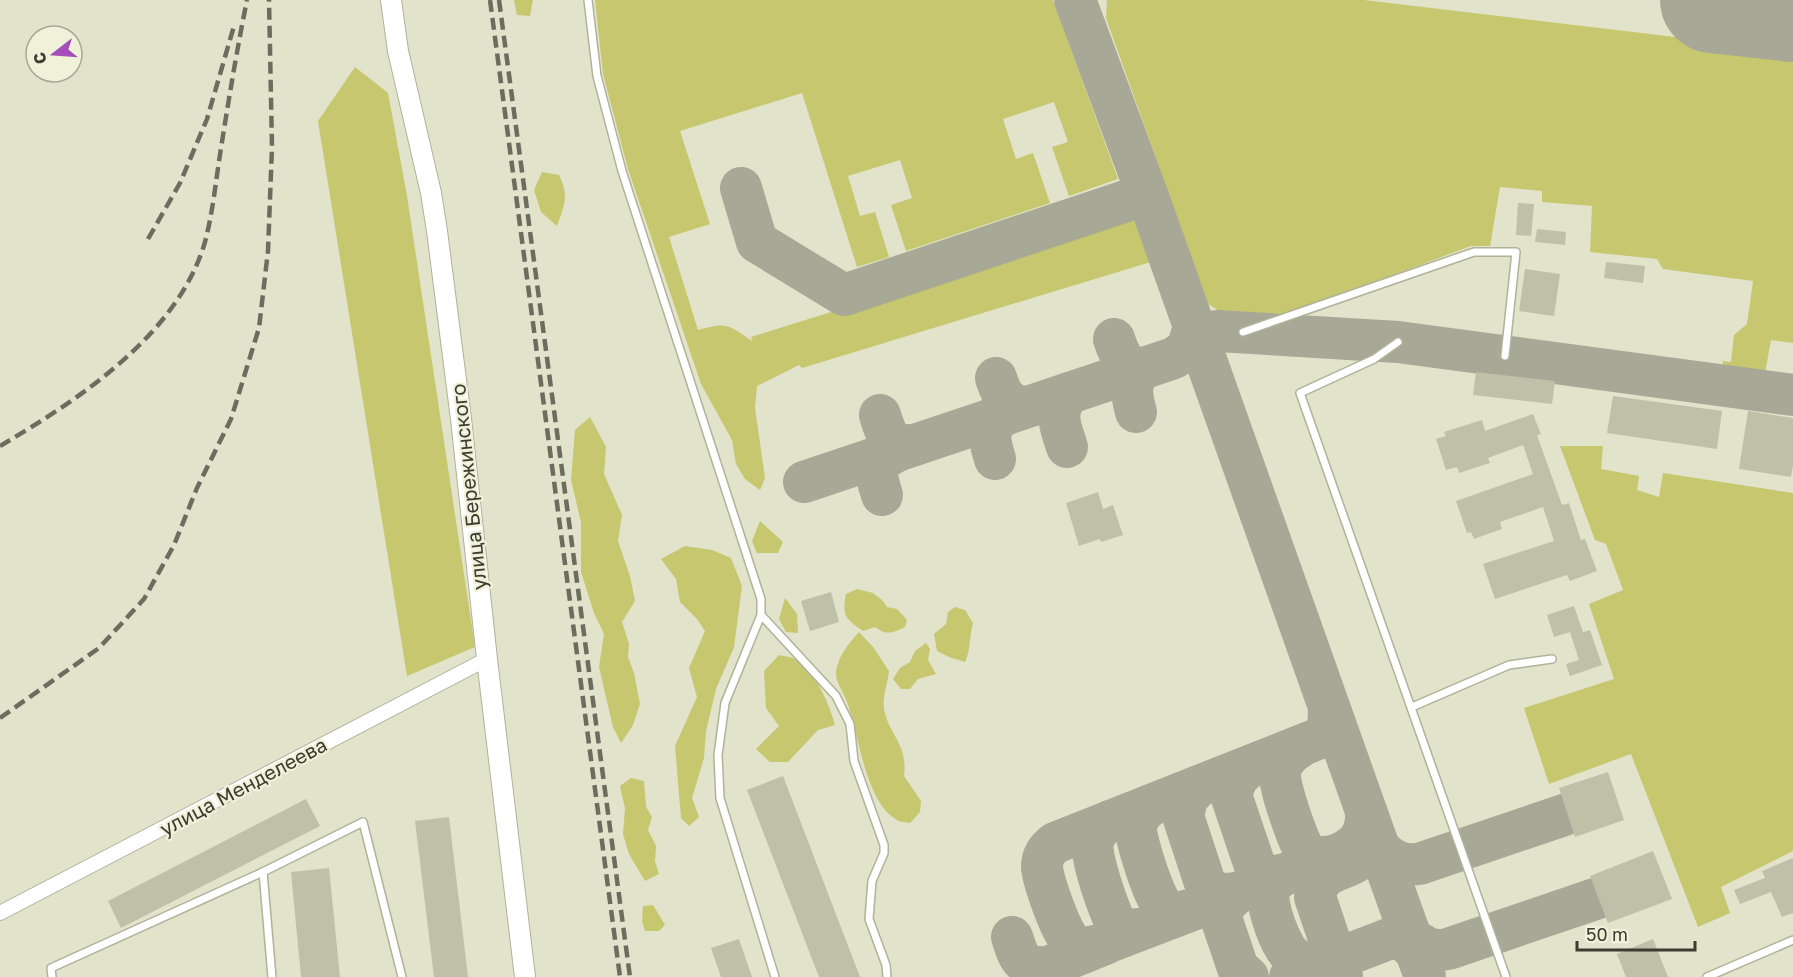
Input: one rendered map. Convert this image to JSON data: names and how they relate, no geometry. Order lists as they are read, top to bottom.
{
  "streets": {
    "main road": ["улица Бережинского"],
    "street": ["улица Менделеева"]
  },
  "crossings": [
    ["улица Бережинского", "улица Менделеева"]
  ],
  "scale_bar": "50 m",
  "north": "left"
}
